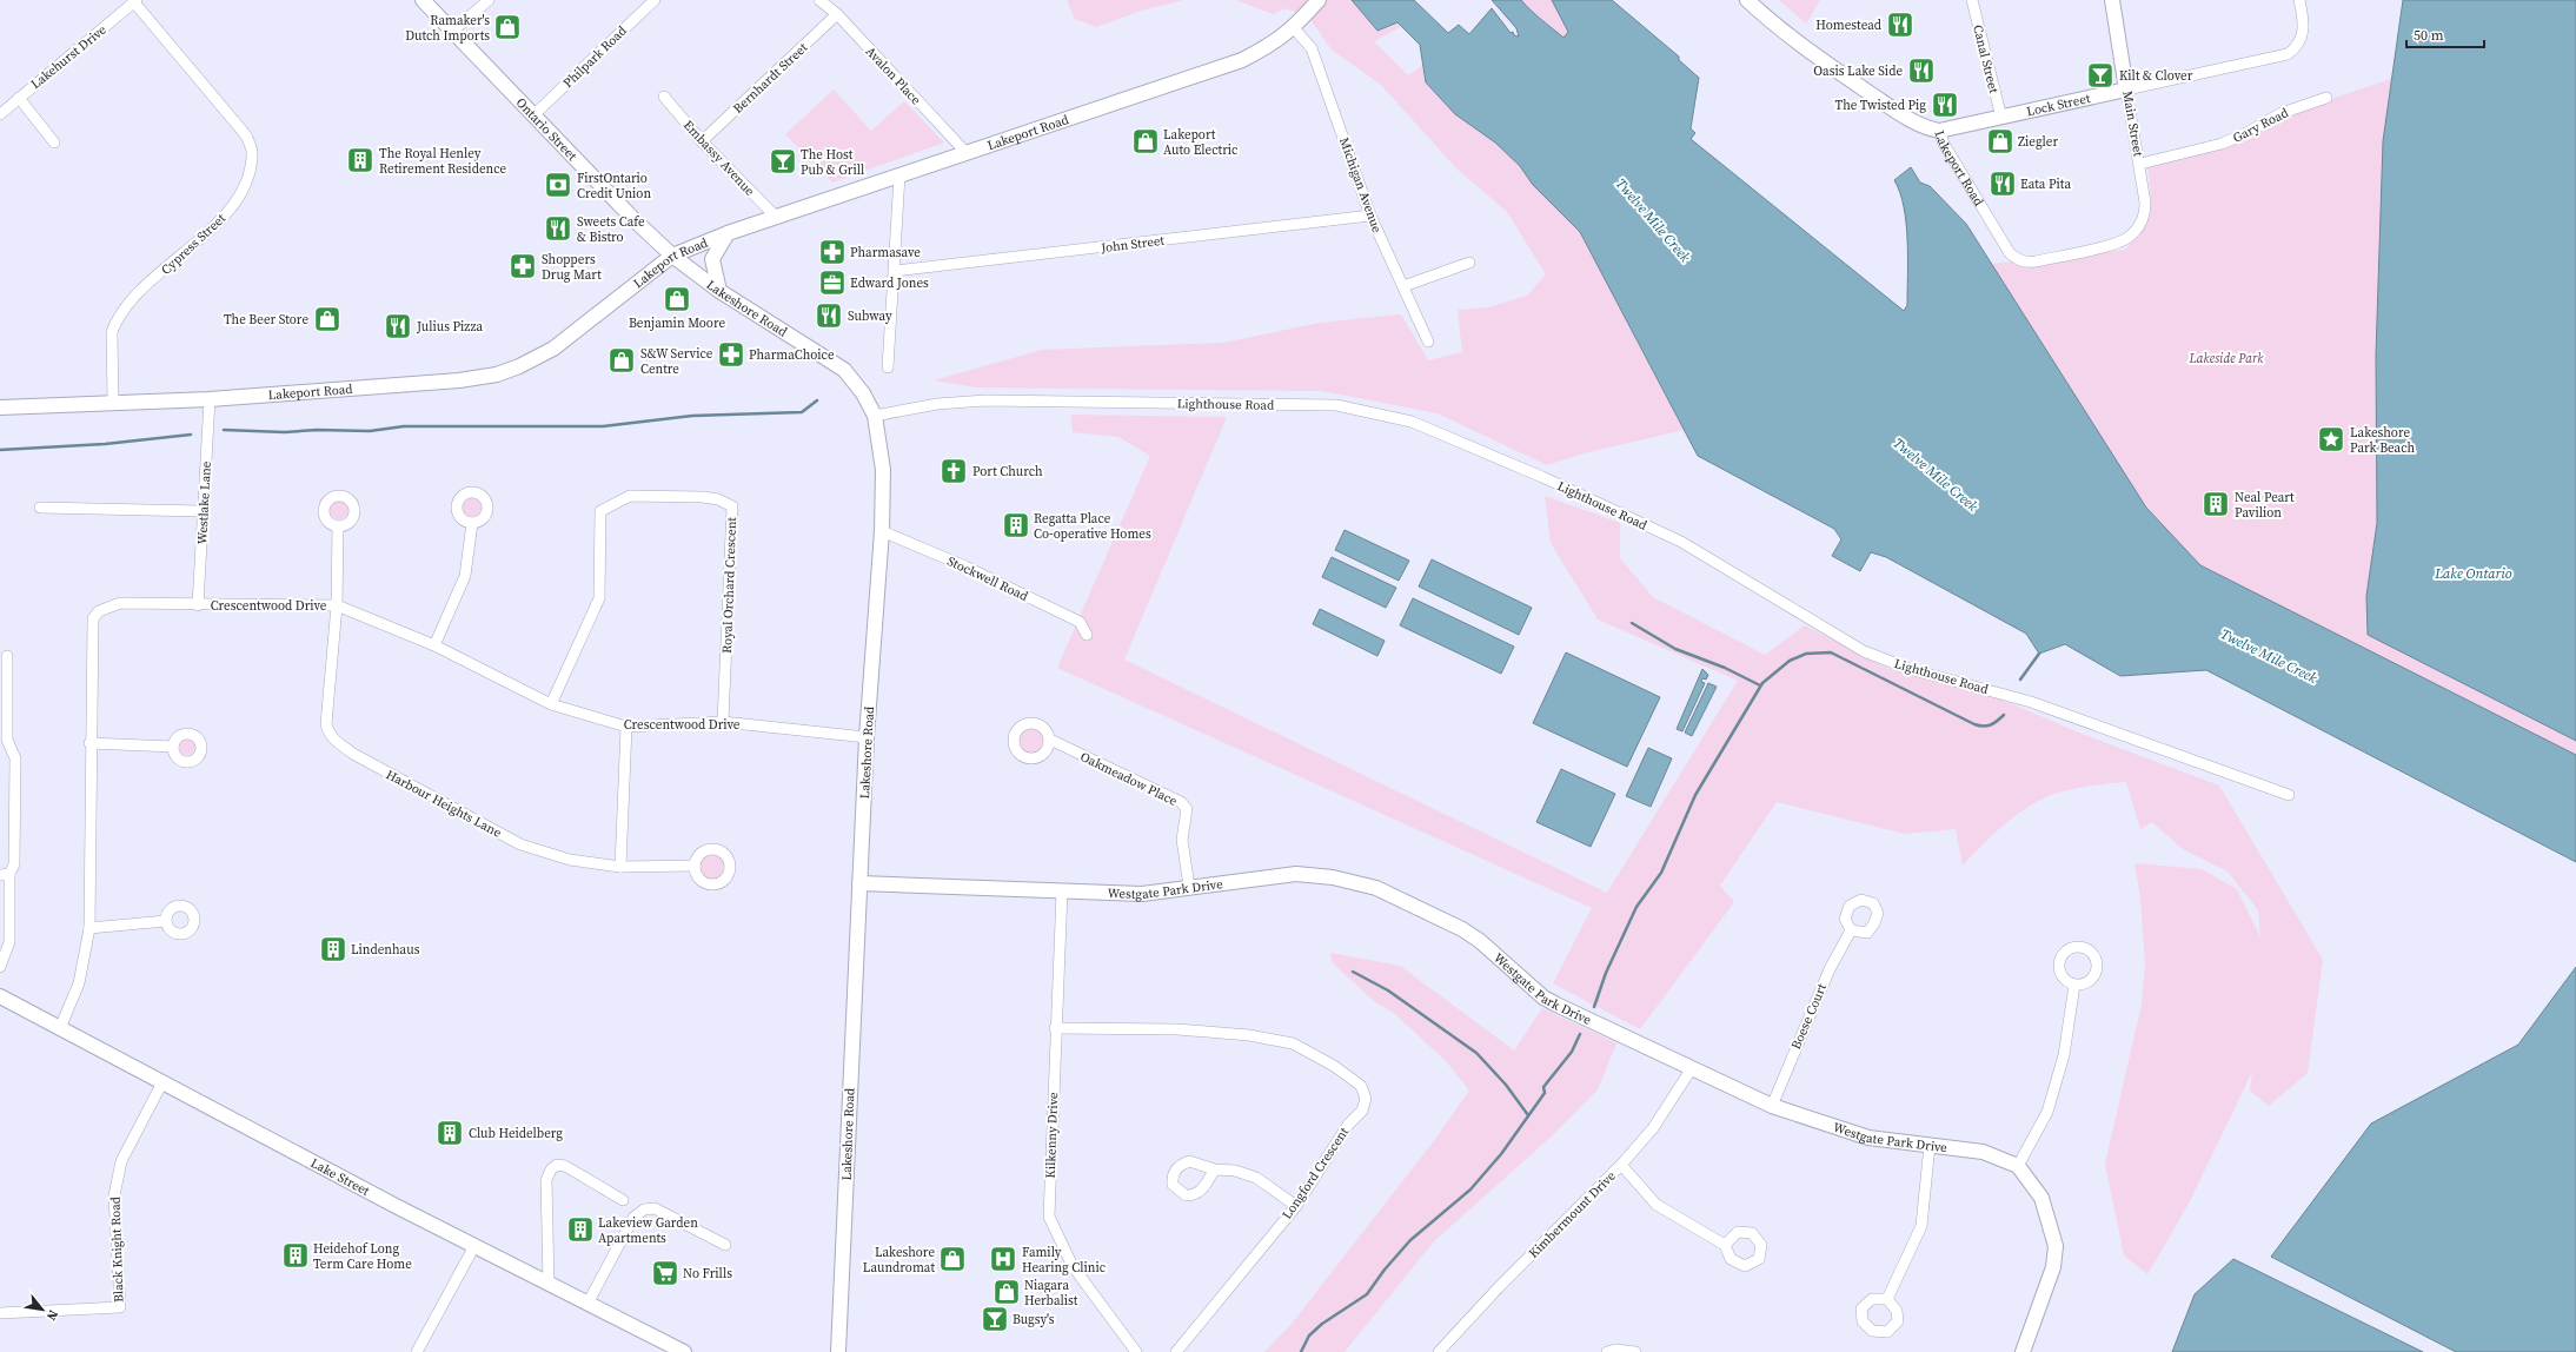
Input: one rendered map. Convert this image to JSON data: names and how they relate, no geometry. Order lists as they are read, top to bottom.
{
  "streets": {
    "main road": [
      "Lock Street",
      "Main Street",
      "Ontario Street",
      "Lakeport Road",
      "Lakeshore Road",
      "Westgate Park Drive",
      "Lake Street"
    ],
    "street": [
      "Lakehurst Drive",
      "Philpark Road",
      "Canal Street",
      "Avalon Place",
      "Bernhardt Street",
      "Gary Road",
      "Embassy Avenue",
      "Michigan Avenue",
      "Cypress Street",
      "John Street",
      "Lighthouse Road",
      "Westlake Lane",
      "Stockwell Road",
      "Royal Orchard Crescent",
      "Crescentwood Drive",
      "Oakmeadow Place",
      "Harbour Heights Lane",
      "Boese Court",
      "Kilkenny Drive",
      "Longford Crescent",
      "Kimbermount Drive",
      "Black Knight Road"
    ]
  },
  "crossings": [
    ["Lakehurst Drive", "Cypress Street"],
    ["Philpark Road", "Ontario Street"],
    ["Canal Street", "Lock Street"],
    ["Avalon Place", "Bernhardt Street"],
    ["Avalon Place", "Lakeport Road"],
    ["Bernhardt Street", "Embassy Avenue"],
    ["Lock Street", "Main Street"],
    ["Lock Street", "Lakeport Road"],
    ["Main Street", "Gary Road"],
    ["Main Street", "Lakeport Road"],
    ["Ontario Street", "Lakeport Road"],
    ["Ontario Street", "Lakeshore Road"],
    ["Lakeport Road", "Embassy Avenue"],
    ["Lakeport Road", "Michigan Avenue"],
    ["Lakeport Road", "Cypress Street"],
    ["Lakeport Road", "Lakeshore Road"],
    ["Lakeport Road", "Westlake Lane"],
    ["Michigan Avenue", "John Street"],
    ["Lakeshore Road", "Lighthouse Road"],
    ["Lakeshore Road", "Stockwell Road"],
    ["Lakeshore Road", "Crescentwood Drive"],
    ["Lakeshore Road", "Westgate Park Drive"],
    ["Westlake Lane", "Crescentwood Drive"],
    ["Royal Orchard Crescent", "Crescentwood Drive"],
    ["Crescentwood Drive", "Harbour Heights Lane"],
    ["Crescentwood Drive", "Lake Street"],
    ["Oakmeadow Place", "Westgate Park Drive"],
    ["Westgate Park Drive", "Boese Court"],
    ["Westgate Park Drive", "Kilkenny Drive"],
    ["Westgate Park Drive", "Kimbermount Drive"],
    ["Kilkenny Drive", "Longford Crescent"],
    ["Lake Street", "Black Knight Road"]
  ],
  "water": ["Twelve Mile Creek", "Lake Ontario"],
  "parks": ["Lakeside Park"],
  "places": {
    "restaurant": [
      "Homestead",
      "Oasis Lake Side",
      "The Twisted Pig",
      "Eata Pita",
      "Sweets Cafe & Bistro",
      "Subway",
      "Julius Pizza"
    ],
    "shop": [
      "Ramaker's Dutch Imports",
      "Lakeport Auto Electric",
      "Ziegler",
      "Benjamin Moore",
      "The Beer Store",
      "S&W Service Centre",
      "Lakeshore Laundromat",
      "Niagara Herbalist"
    ],
    "bar": ["Kilt & Clover", "The Host Pub & Grill", "Bugsy's"],
    "building": [
      "The Royal Henley Retirement Residence",
      "Neal Peart Pavilion",
      "Regatta Place Co-operative Homes",
      "Lindenhaus",
      "Club Heidelberg",
      "Lakeview Garden Apartments",
      "Heidehof Long Term Care Home"
    ],
    "bank": ["FirstOntario Credit Union"],
    "pharmacy": ["Pharmasave", "Shoppers Drug Mart", "PharmaChoice"],
    "office": ["Edward Jones"],
    "place": ["Lakeshore Park Beach"],
    "church": ["Port Church"],
    "hospital": ["Family Hearing Clinic"],
    "supermarket": ["No Frills"]
  },
  "scale_bar": "50 m",
  "north": "bottom right"
}
